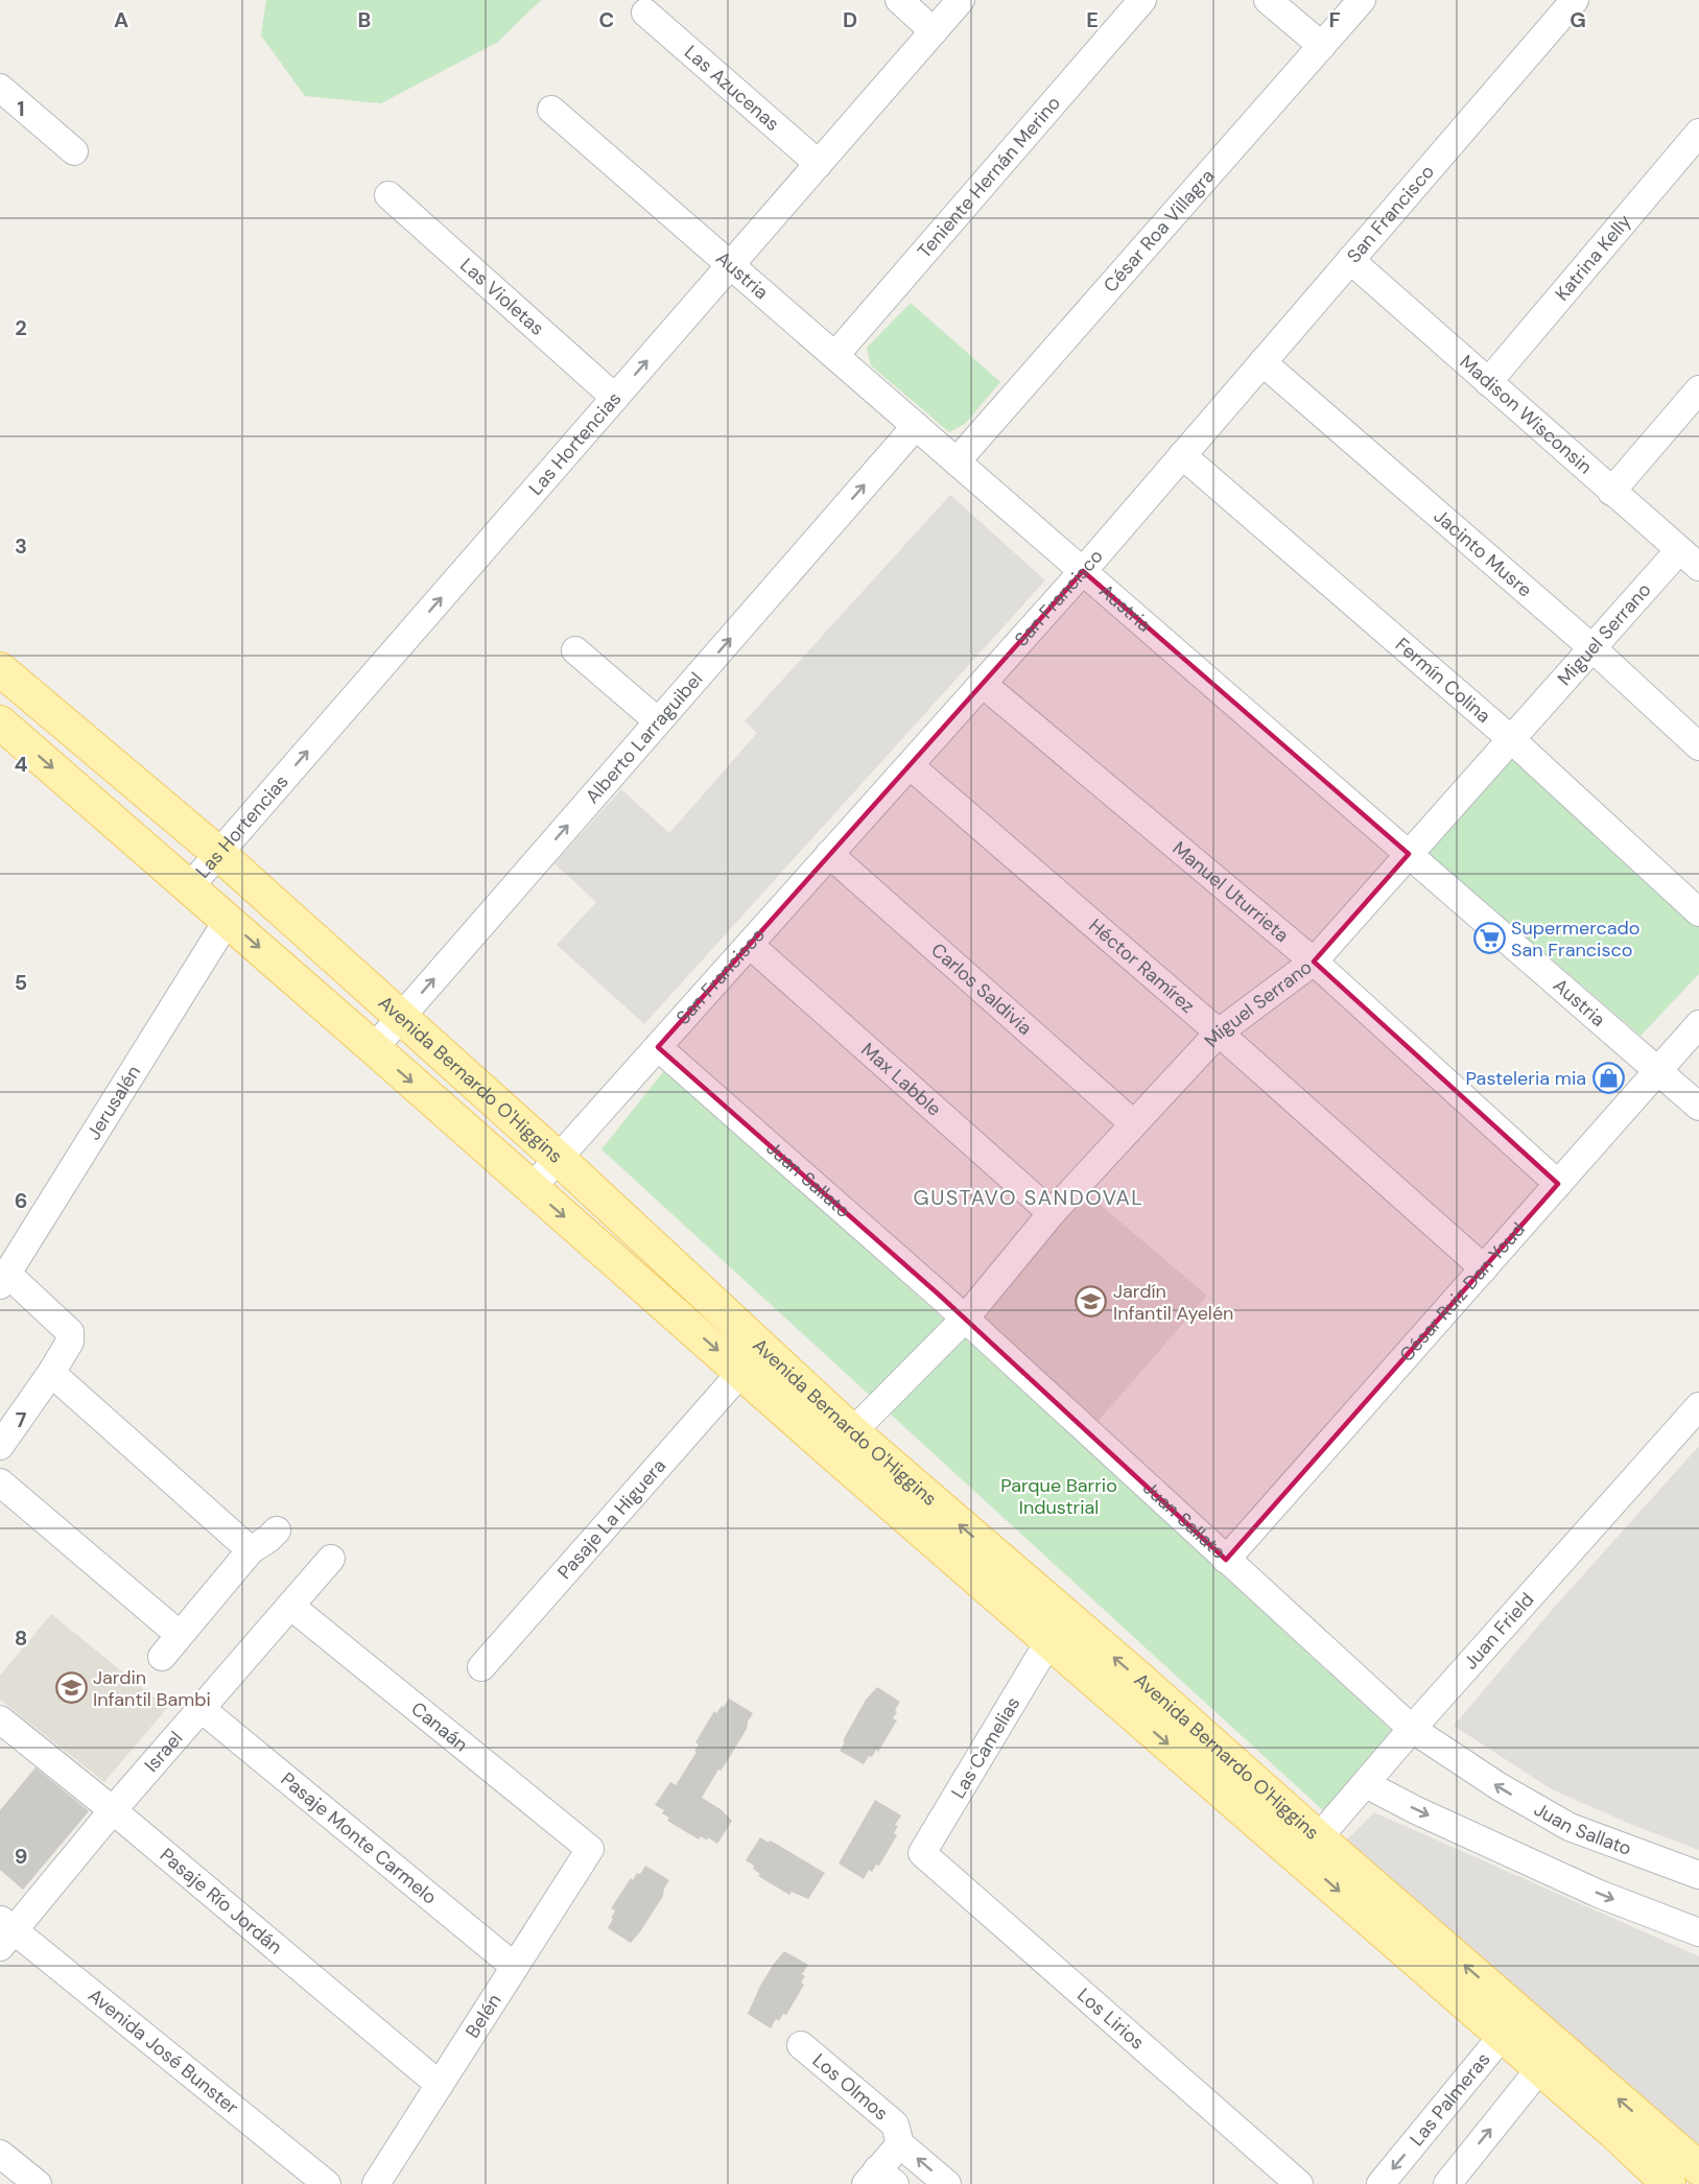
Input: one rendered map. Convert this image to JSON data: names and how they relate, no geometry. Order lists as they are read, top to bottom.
{
  "streets": {
    "main road": ["Avenida Bernardo O'Higgins"],
    "street": [
      "Las Azucenas",
      "Teniente Hernán Merino",
      "San Francisco",
      "César Roa Villagra",
      "Katrina Kelly",
      "Austria",
      "Las Violetas",
      "Madison Wisconsin",
      "Las Hortencias",
      "Jacinto Musre",
      "Miguel Serrano",
      "Fermín Colina",
      "Alberto Larraguibel",
      "Manuel Uturrieta",
      "Héctor Ramírez",
      "Carlos Saldivia",
      "Max Labble",
      "Jerusalén",
      "Juan Sallato",
      "César Ruiz Dan Youd",
      "Pasaje La Higuera",
      "Juan Frield",
      "Canaán",
      "Las Camelias",
      "Israel",
      "Pasaje Monte Carmelo",
      "Pasaje Río Jordán",
      "Belén",
      "Los Lirios",
      "Avenida José Bunster",
      "Los Olmos",
      "Las Palmeras"
    ]
  },
  "crossings": [
    ["Las Azucenas", "Las Hortencias"],
    ["Teniente Hernán Merino", "Austria"],
    ["San Francisco", "Austria"],
    ["San Francisco", "Madison Wisconsin"],
    ["San Francisco", "Jacinto Musre"],
    ["San Francisco", "Fermín Colina"],
    ["San Francisco", "Manuel Uturrieta"],
    ["San Francisco", "Héctor Ramírez"],
    ["San Francisco", "Carlos Saldivia"],
    ["San Francisco", "Max Labble"],
    ["San Francisco", "Avenida Bernardo O'Higgins"],
    ["San Francisco", "Juan Sallato"],
    ["César Roa Villagra", "Austria"],
    ["Katrina Kelly", "Madison Wisconsin"],
    ["Austria", "Las Hortencias"],
    ["Austria", "Miguel Serrano"],
    ["Austria", "Alberto Larraguibel"],
    ["Austria", "César Ruiz Dan Youd"],
    ["Las Violetas", "Las Hortencias"],
    ["Madison Wisconsin", "Miguel Serrano"],
    ["Las Hortencias", "Avenida Bernardo O'Higgins"],
    ["Jacinto Musre", "Miguel Serrano"],
    ["Miguel Serrano", "Fermín Colina"],
    ["Miguel Serrano", "Manuel Uturrieta"],
    ["Miguel Serrano", "Héctor Ramírez"],
    ["Miguel Serrano", "Carlos Saldivia"],
    ["Miguel Serrano", "Max Labble"],
    ["Miguel Serrano", "Avenida Bernardo O'Higgins"],
    ["Miguel Serrano", "Juan Sallato"],
    ["Alberto Larraguibel", "Avenida Bernardo O'Higgins"],
    ["Manuel Uturrieta", "César Ruiz Dan Youd"],
    ["Héctor Ramírez", "César Ruiz Dan Youd"],
    ["Avenida Bernardo O'Higgins", "Jerusalén"],
    ["Avenida Bernardo O'Higgins", "Pasaje La Higuera"],
    ["Avenida Bernardo O'Higgins", "Juan Frield"],
    ["Avenida Bernardo O'Higgins", "Las Camelias"],
    ["Avenida Bernardo O'Higgins", "Las Palmeras"],
    ["Juan Sallato", "César Ruiz Dan Youd"],
    ["Juan Sallato", "Juan Frield"],
    ["Canaán", "Israel"],
    ["Canaán", "Belén"],
    ["Las Camelias", "Los Lirios"],
    ["Israel", "Pasaje Monte Carmelo"],
    ["Israel", "Pasaje Río Jordán"],
    ["Israel", "Avenida José Bunster"],
    ["Pasaje Monte Carmelo", "Belén"],
    ["Pasaje Río Jordán", "Belén"]
  ],
  "one_way": ["Las Hortencias", "Alberto Larraguibel"],
  "districts": ["GUSTAVO SANDOVAL"],
  "parks": ["Parque Barrio Industrial"],
  "places": {
    "supermarket": ["Supermercado San Francisco"],
    "shop": ["Pasteleria mia"],
    "school or university": ["Jardín Infantil Ayelén", "Jardin Infantil Bambi"]
  },
  "grid": {
    "columns": [
      "A",
      "B",
      "C",
      "D",
      "E",
      "F",
      "G"
    ],
    "rows": [
      "1",
      "2",
      "3",
      "4",
      "5",
      "6",
      "7",
      "8",
      "9"
    ]
  }
}
